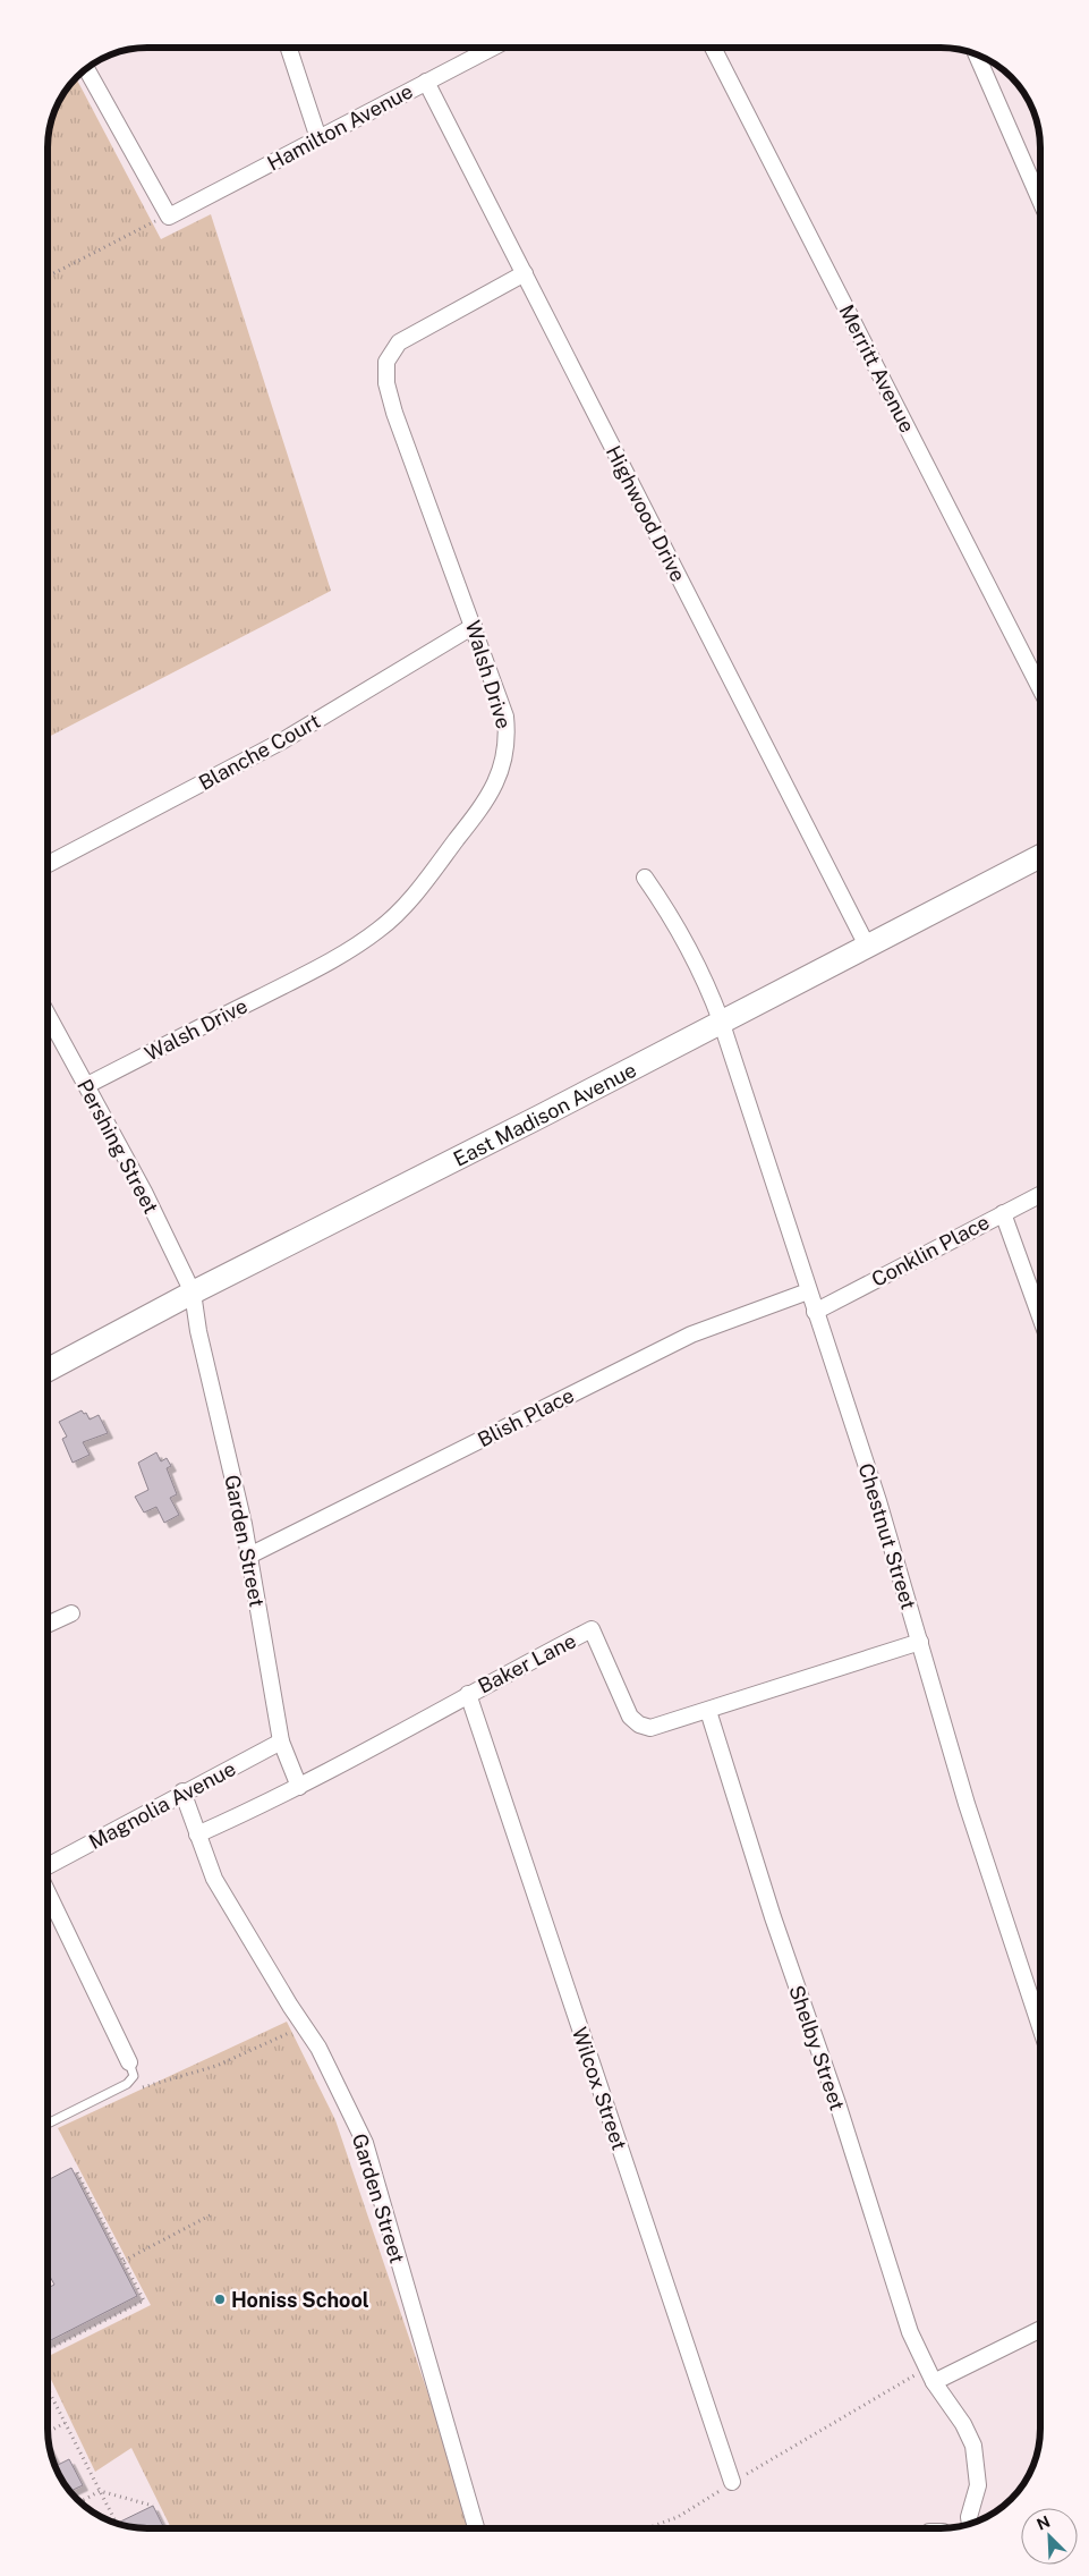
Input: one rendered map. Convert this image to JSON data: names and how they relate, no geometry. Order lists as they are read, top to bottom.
{
  "streets": {
    "main road": ["East Madison Avenue"],
    "street": [
      "Hamilton Avenue",
      "Merritt Avenue",
      "Highwood Drive",
      "Walsh Drive",
      "Blanche Court",
      "Pershing Street",
      "Conklin Place",
      "Blish Place",
      "Chestnut Street",
      "Garden Street",
      "Baker Lane",
      "Magnolia Avenue",
      "Shelby Street",
      "Wilcox Street"
    ]
  },
  "crossings": [
    ["Hamilton Avenue", "Highwood Drive"],
    ["Highwood Drive", "Walsh Drive"],
    ["Highwood Drive", "East Madison Avenue"],
    ["Walsh Drive", "Blanche Court"],
    ["Walsh Drive", "Pershing Street"],
    ["East Madison Avenue", "Pershing Street"],
    ["East Madison Avenue", "Chestnut Street"],
    ["East Madison Avenue", "Garden Street"],
    ["Pershing Street", "Garden Street"],
    ["Conklin Place", "Chestnut Street"],
    ["Blish Place", "Chestnut Street"],
    ["Blish Place", "Garden Street"],
    ["Chestnut Street", "Baker Lane"],
    ["Garden Street", "Baker Lane"],
    ["Garden Street", "Magnolia Avenue"],
    ["Baker Lane", "Shelby Street"],
    ["Baker Lane", "Wilcox Street"]
  ],
  "places": ["Honiss School"],
  "north": "top left"
}
